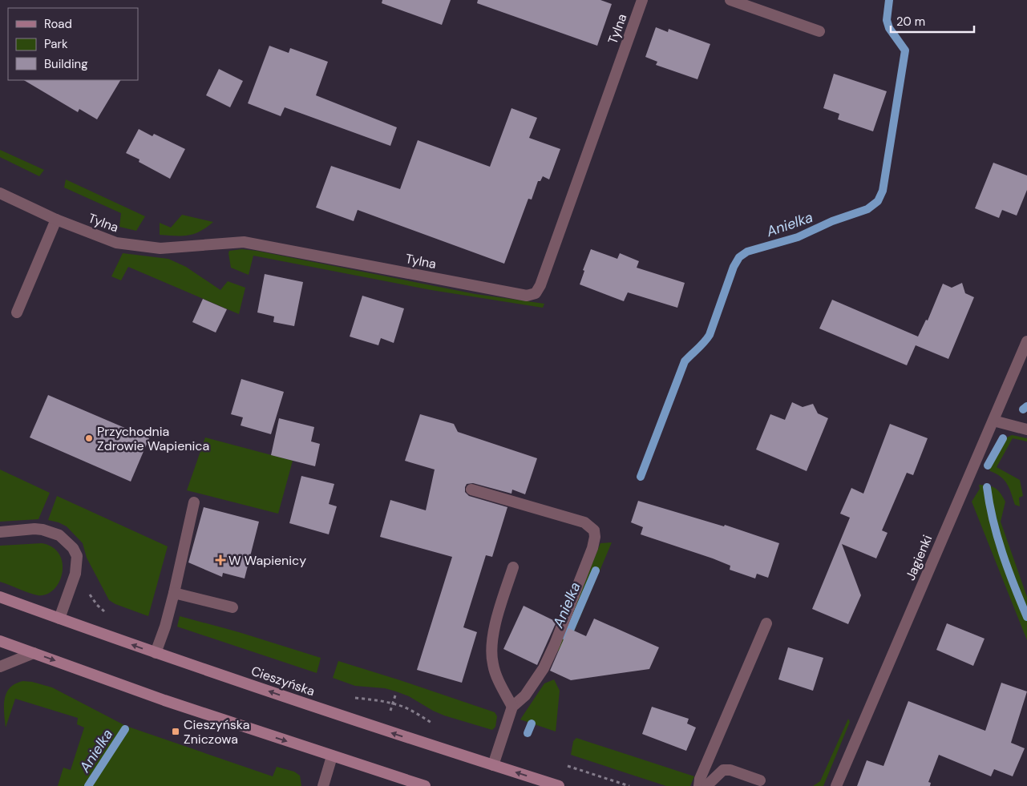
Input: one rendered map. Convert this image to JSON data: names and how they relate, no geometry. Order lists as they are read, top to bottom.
{
  "streets": {
    "main road": ["Cieszyńska"],
    "street": ["Tylna", "Jagienki"]
  },
  "water": ["Anielka"],
  "places": {
    "other": ["Przychodnia Zdrowie Wapienica"],
    "health": ["W Wapienicy"],
    "transit": ["Cieszyńska Zniczowa"]
  },
  "legend": ["Road", "Park", "Building"],
  "scale_bar": "20 m"
}
